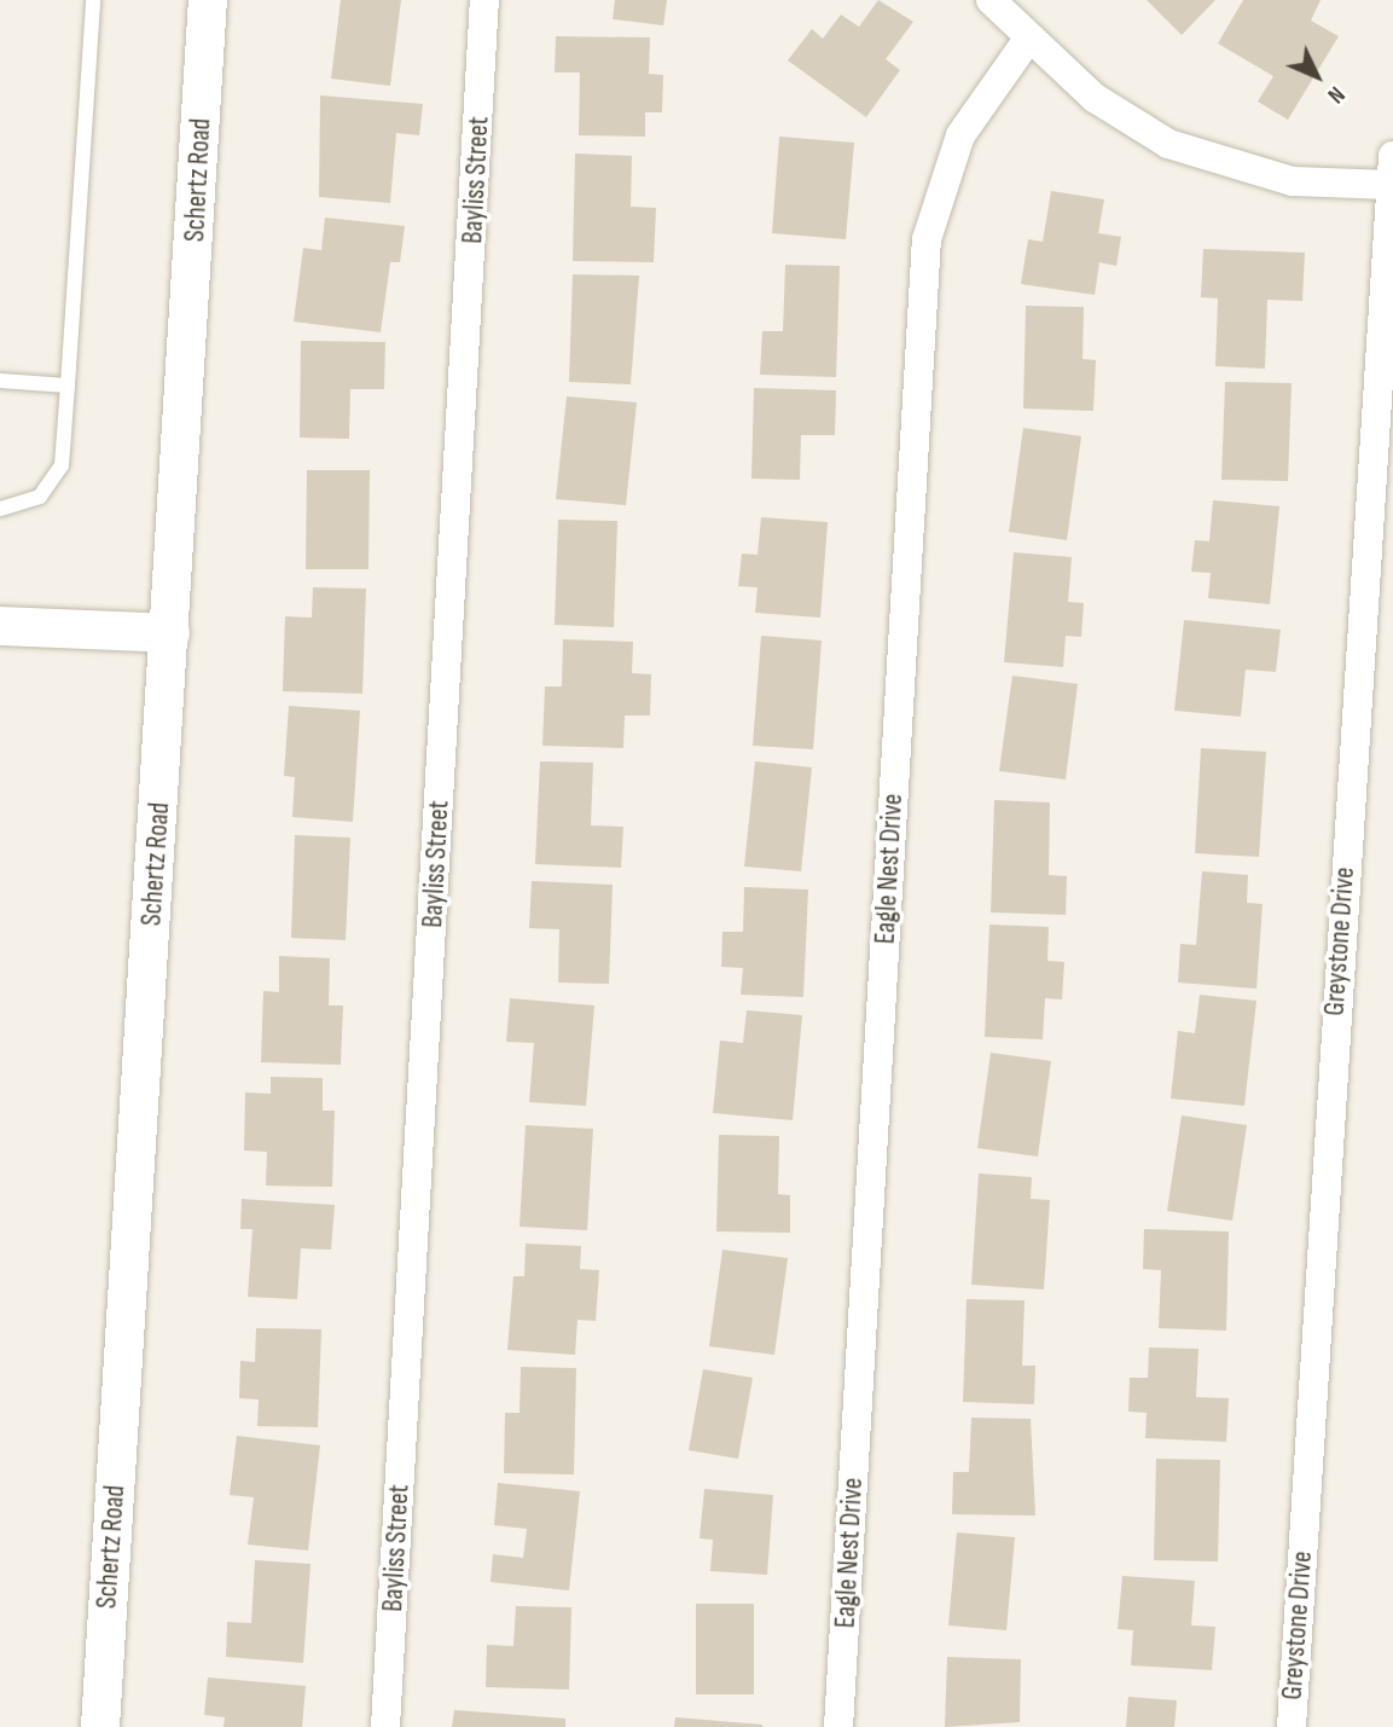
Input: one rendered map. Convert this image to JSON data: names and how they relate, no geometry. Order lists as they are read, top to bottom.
{
  "streets": {
    "street": [
      "Schertz Road",
      "Bayliss Street",
      "Eagle Nest Drive",
      "Greystone Drive"
    ]
  },
  "north": "bottom right"
}
